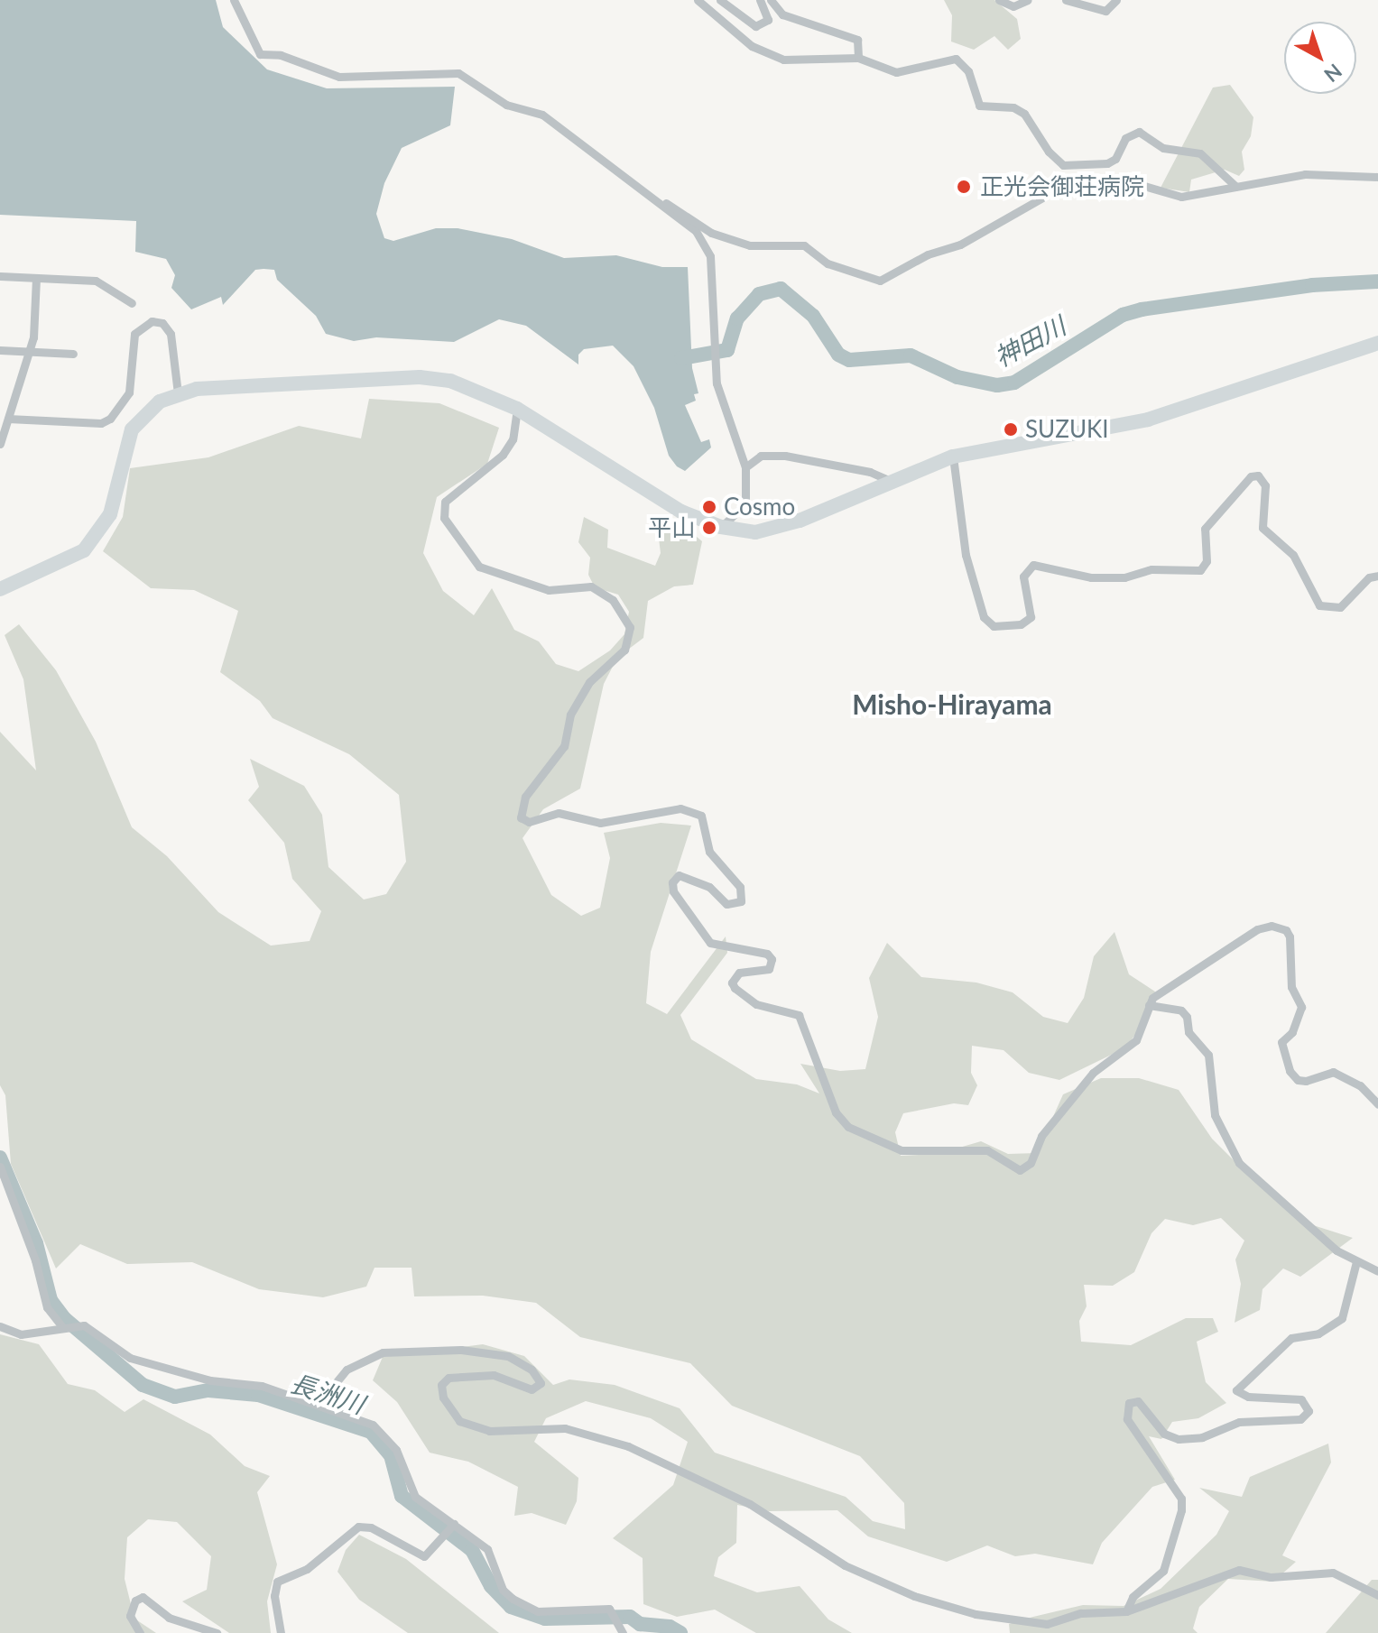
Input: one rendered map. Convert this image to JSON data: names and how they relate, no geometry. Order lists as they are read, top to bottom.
{
  "districts": ["Misho-Hirayama"],
  "water": ["神田川", "長洲川"],
  "places": [
    "正光会御荘病院",
    "SUZUKI",
    "Cosmo",
    "平山"
  ],
  "north": "bottom right"
}
